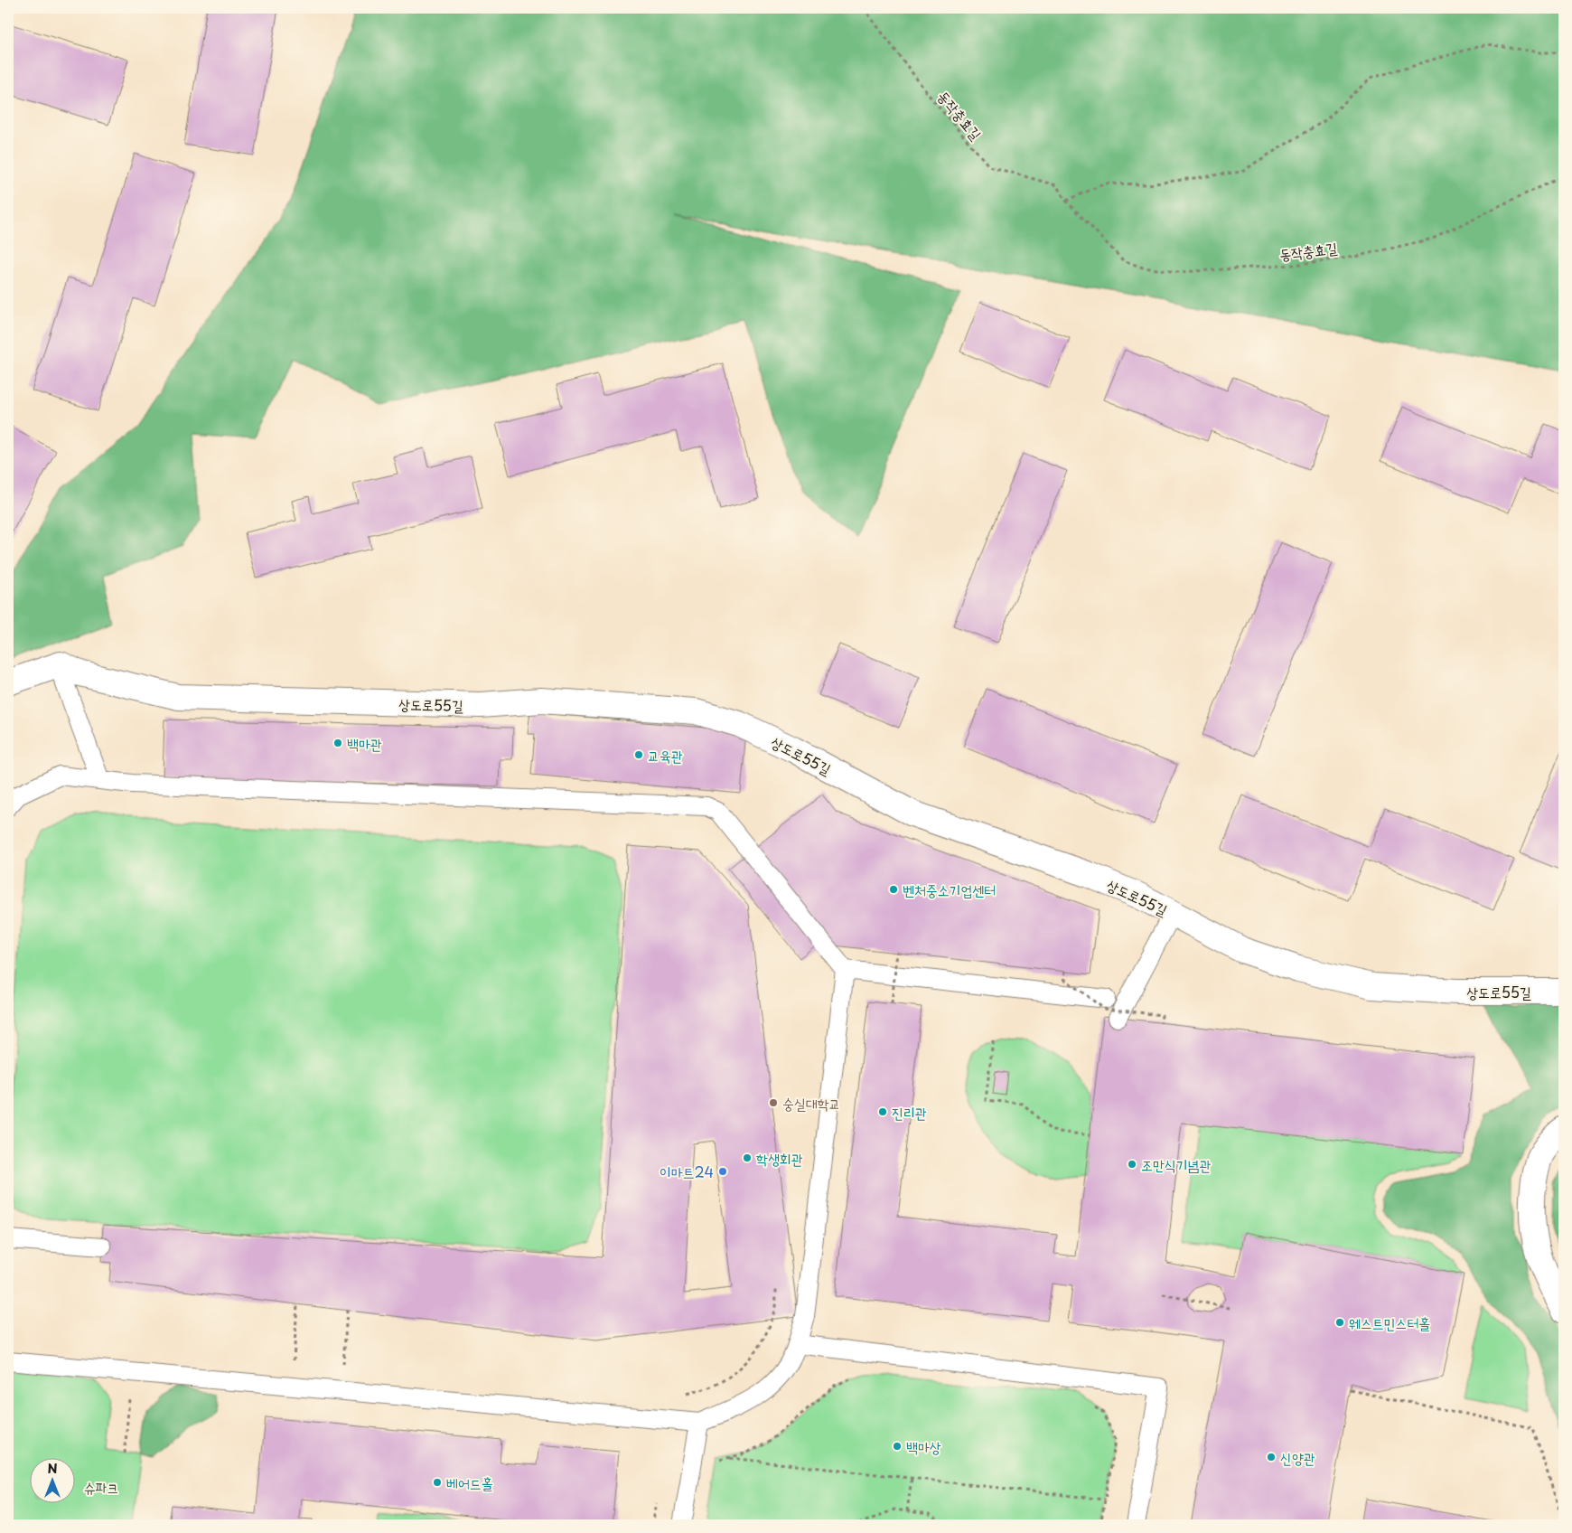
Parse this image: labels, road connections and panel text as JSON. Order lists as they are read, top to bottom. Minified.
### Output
{"streets":{"street":["상도로55길"],"path":["동작충효길"]},"parks":["슈파크"],"places":["백마관","교육관","벤처중소기업센터","숭실대학교","진리관","학생회관","조만식기념관","이마트24","웨스트민스터홀","백마상","신양관","베어드홀"],"north":"top"}
